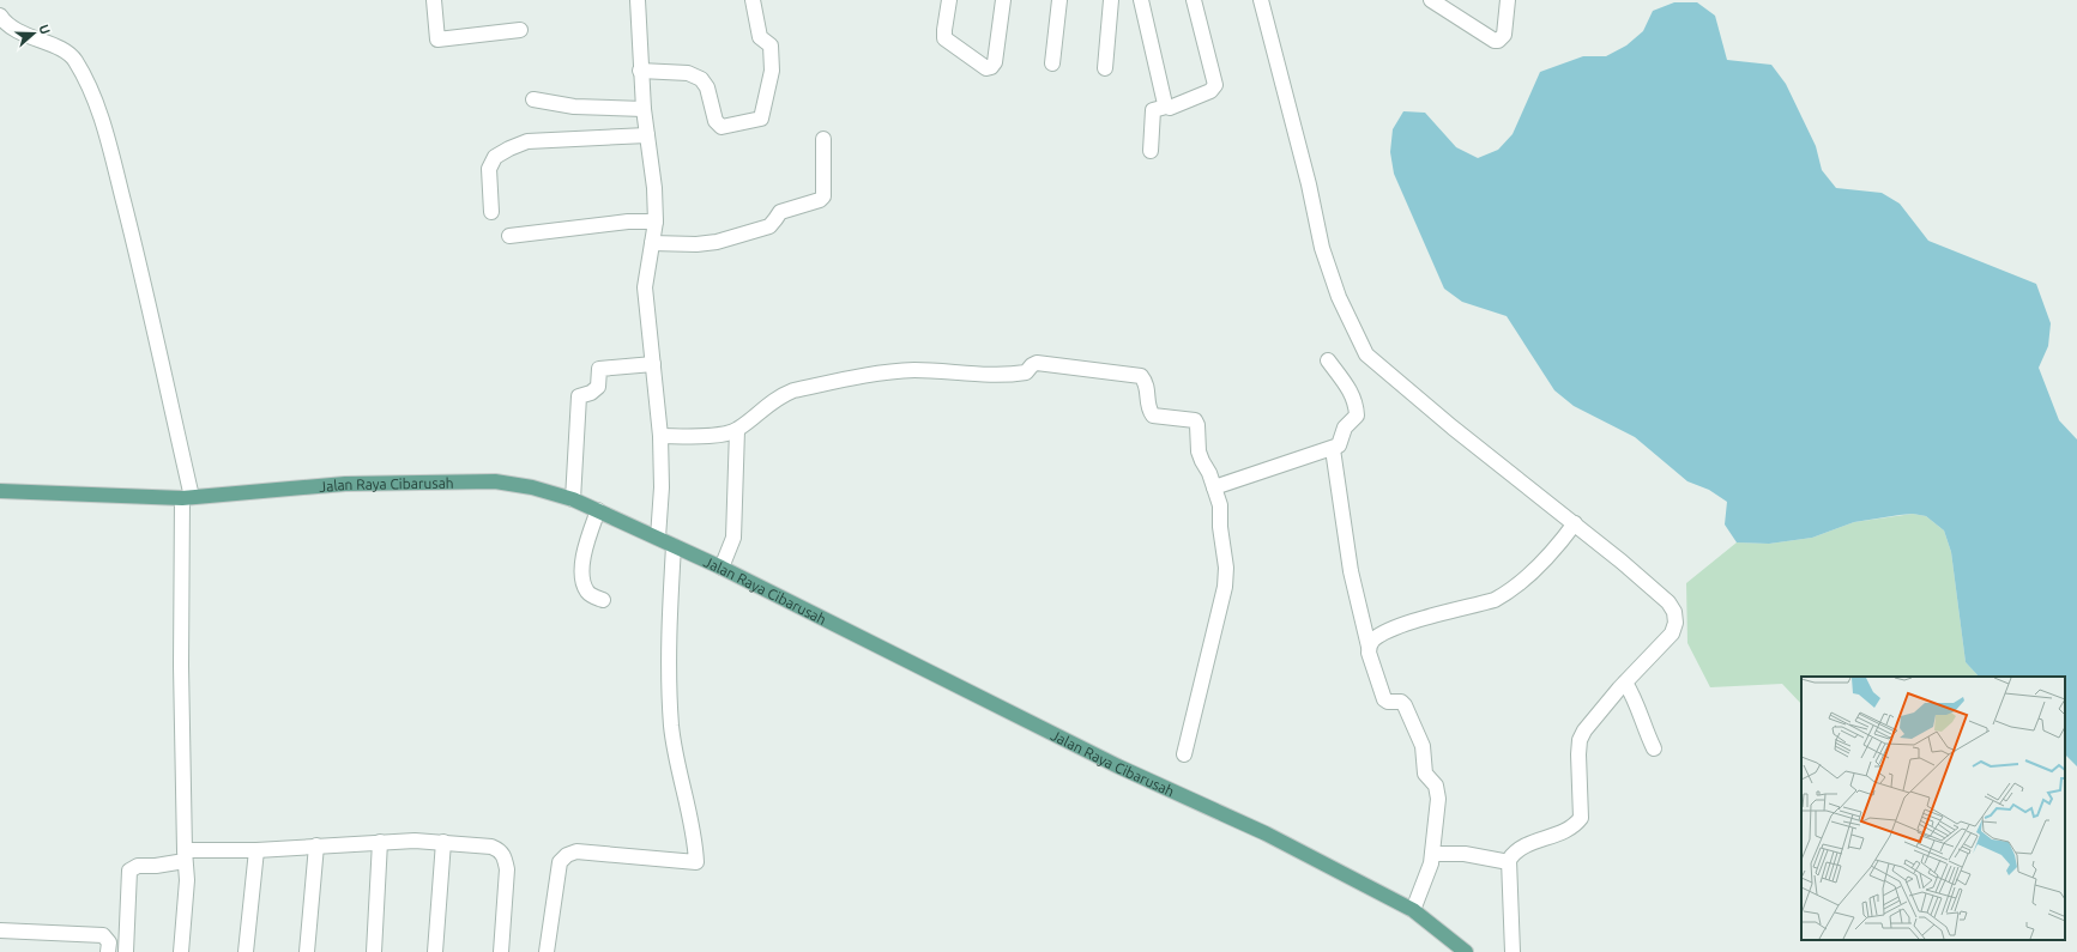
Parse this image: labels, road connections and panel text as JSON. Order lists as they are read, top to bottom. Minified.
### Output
{"streets":{"main road":["Jalan Raya Cibarusah"]},"north":"right"}
